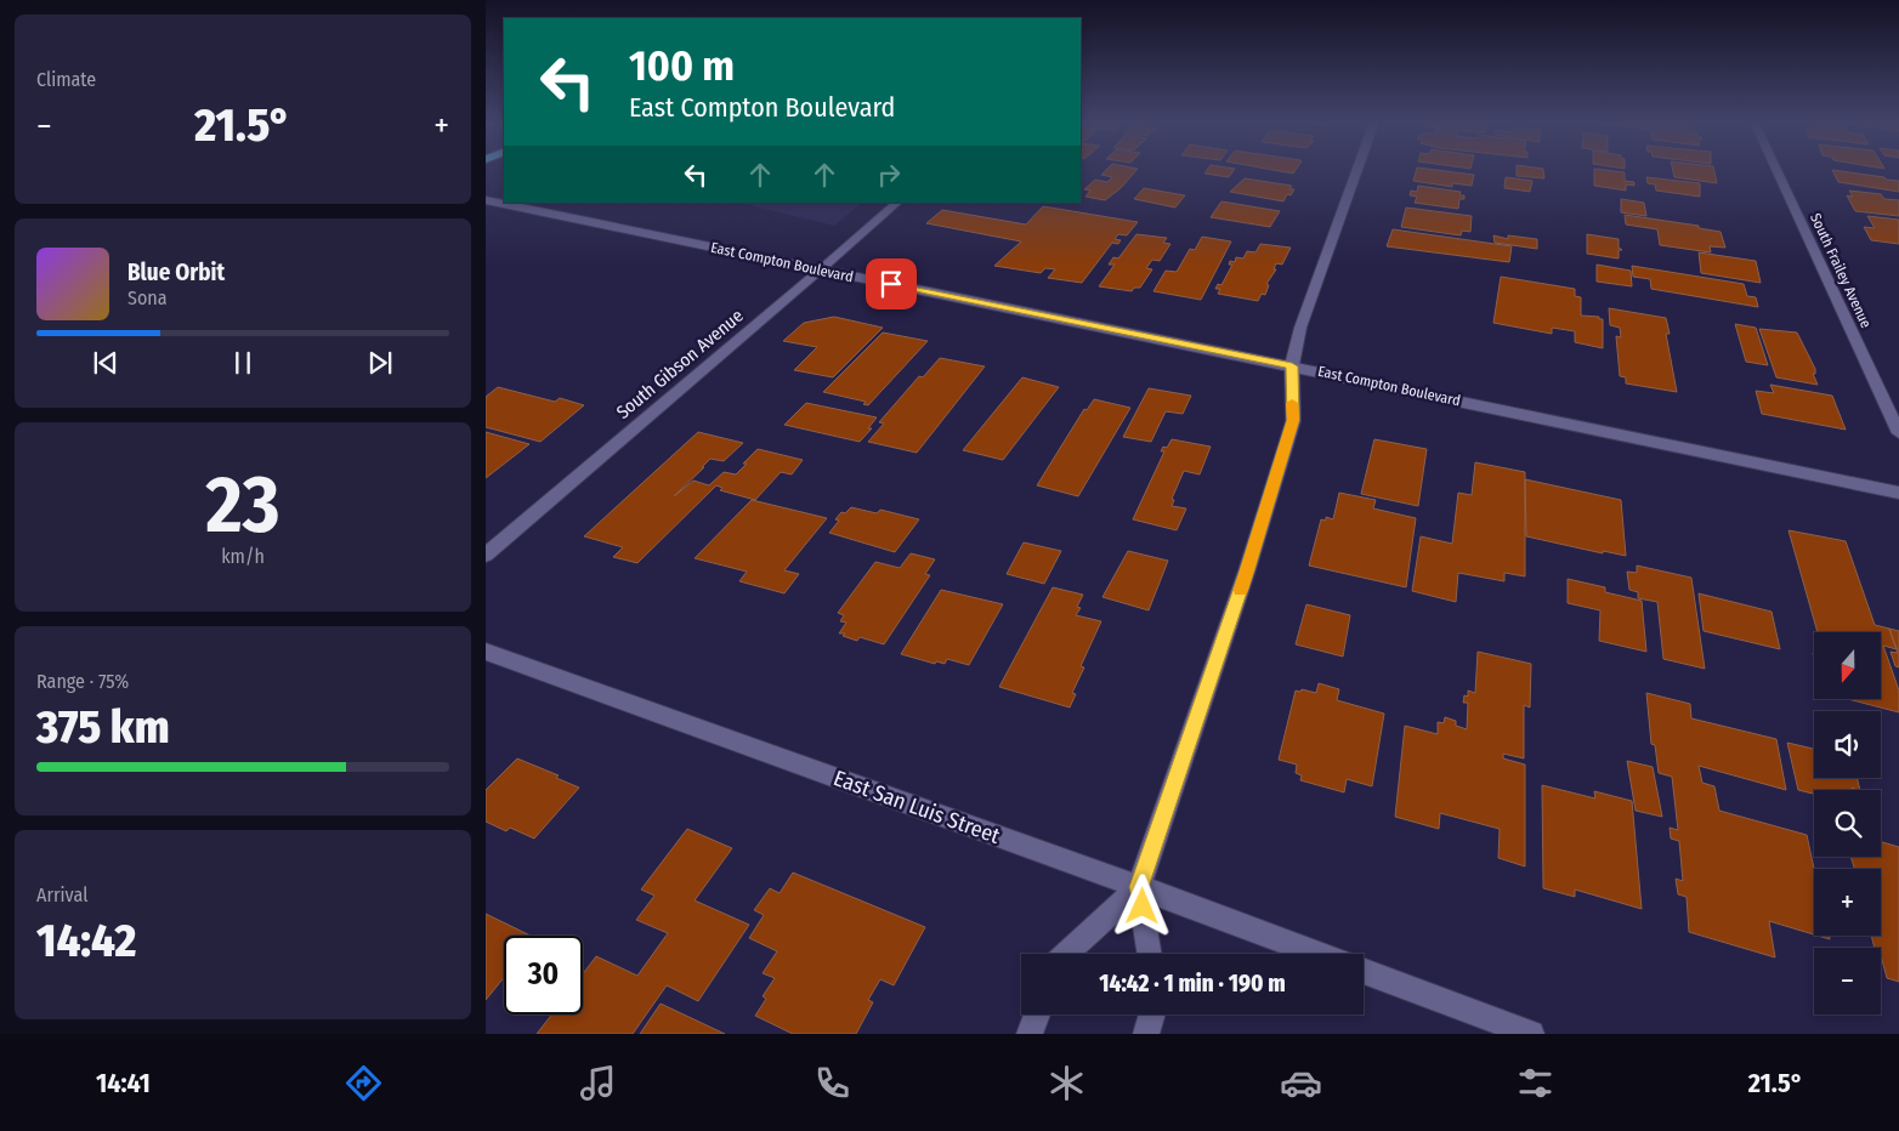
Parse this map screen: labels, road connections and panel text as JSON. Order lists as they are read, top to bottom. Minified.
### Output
{"streets":{"street":["East Compton Boulevard","South Frailey Avenue","South Gibson Avenue","East San Luis Street"]},"crossings":[["East Compton Boulevard","South Gibson Avenue"]],"north":"bottom","page":{"tile":["Climate",["23","km/h"],["Range · 75%","375 km"],["Arrival","14:42"]],"turn":["100 m","East Compton Boulevard"],"heat":["−","21.5°","+"],"song":["Blue Orbit","Sona"],"map_buttons":["+","−"],"limit":"30","trip":"14:42 · 1 min · 190 m","tabs":["14:41","21.5°"]}}
